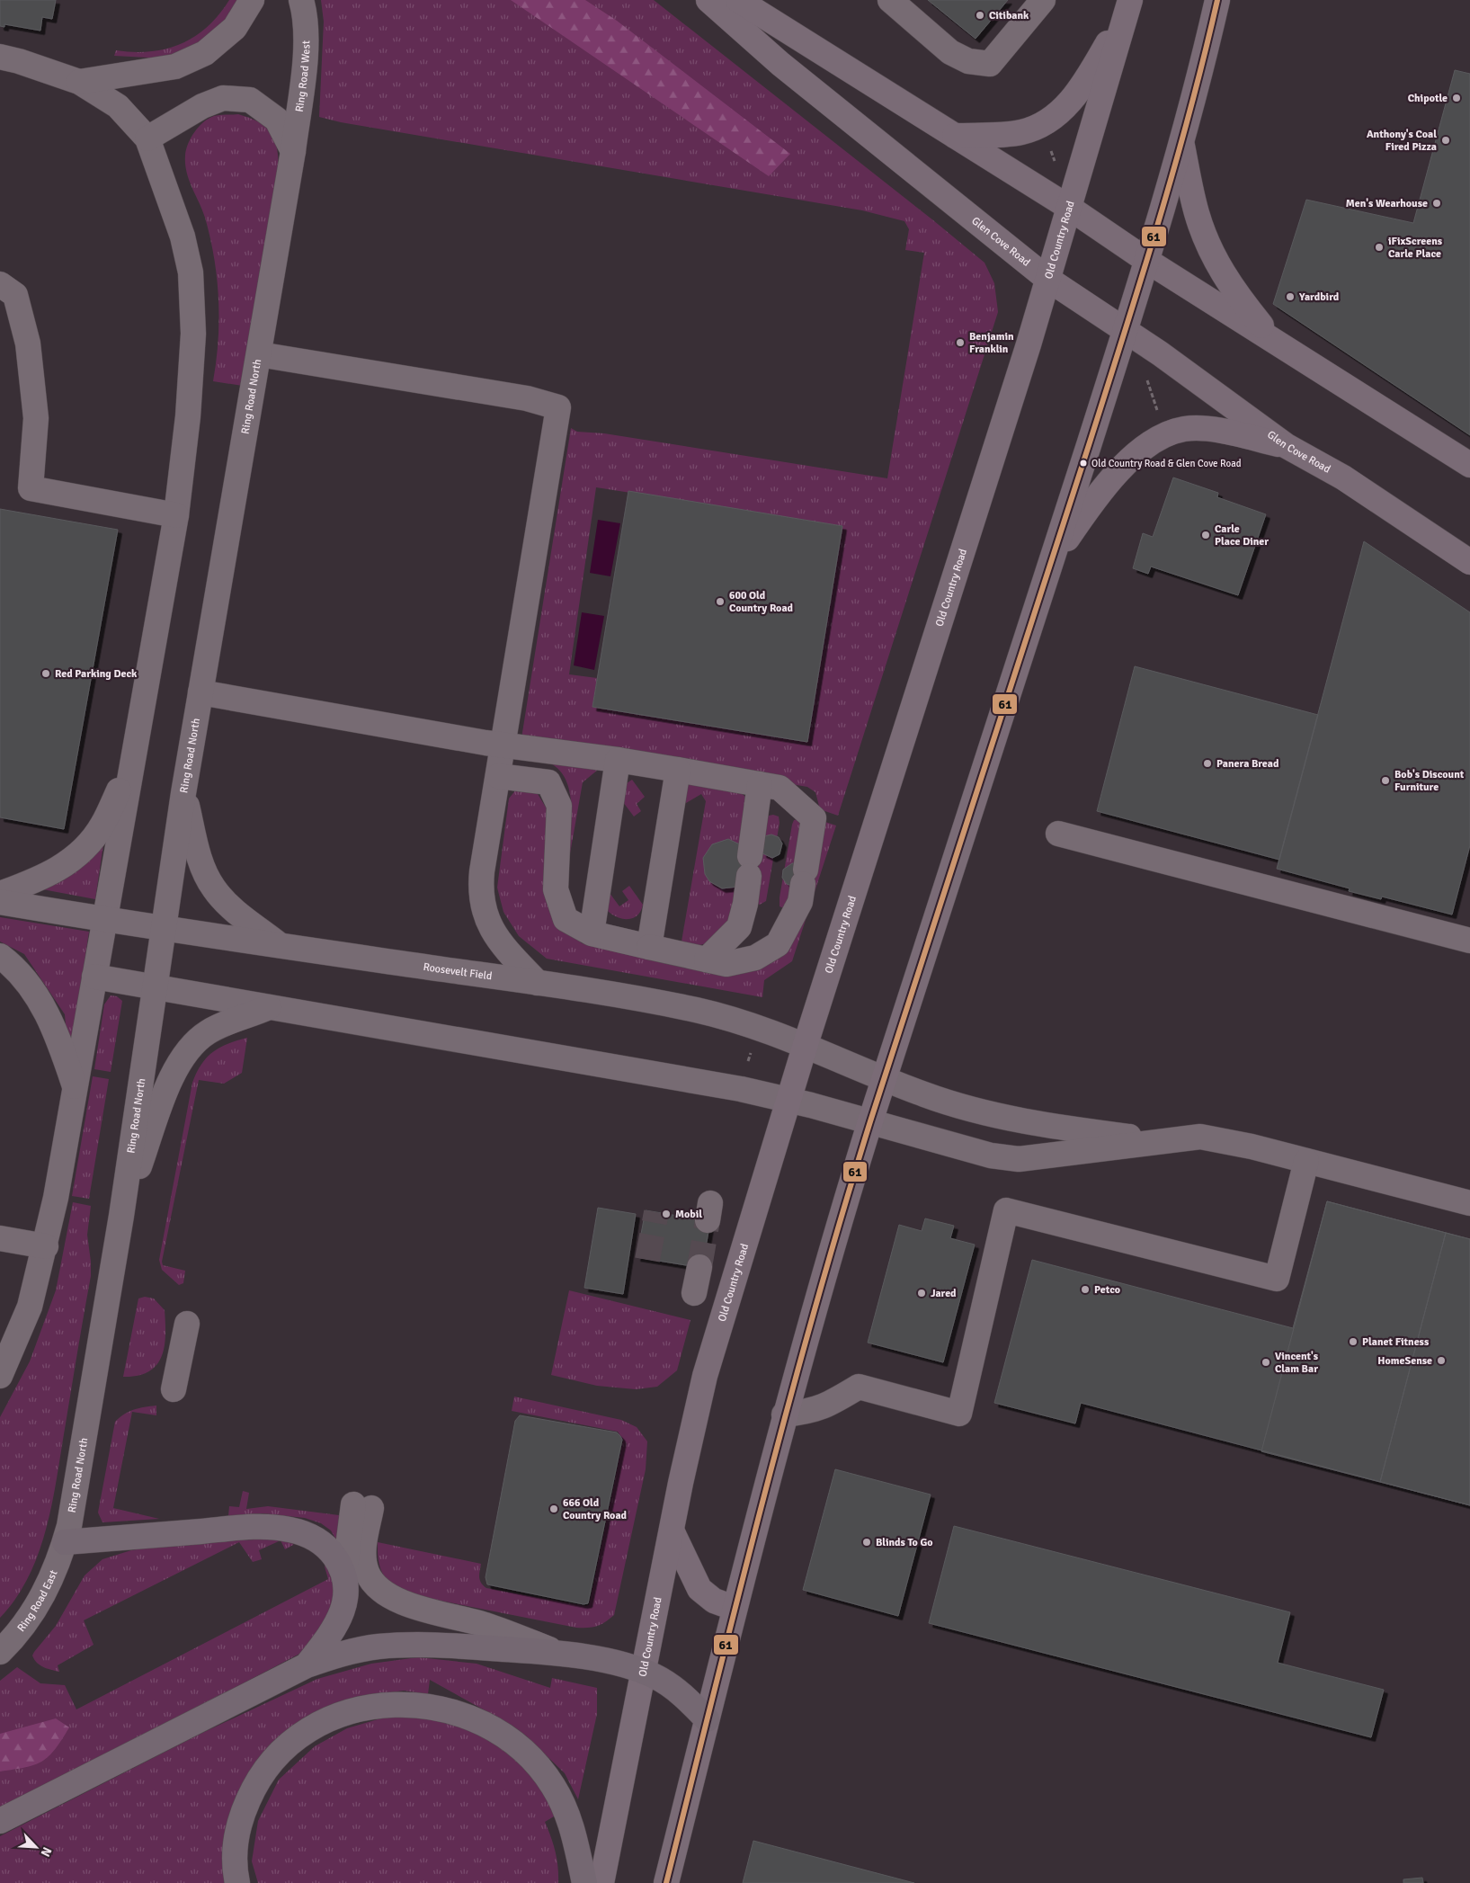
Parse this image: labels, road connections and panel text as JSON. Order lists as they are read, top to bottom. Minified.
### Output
{"streets":{"main road":["Old Country Road","Glen Cove Road"],"street":["Ring Road West","Ring Road North","Roosevelt Field","Ring Road East"]},"crossings":[["Ring Road West","Ring Road North"],["Old Country Road","Glen Cove Road"],["Old Country Road","Roosevelt Field"],["Ring Road North","Roosevelt Field"],["Ring Road North","Ring Road East"]],"places":["Citibank","Chipotle","Anthony's Coal Fired Pizza","Men's Wearhouse","iFixScreens Carle Place","Yardbird","Benjamin Franklin","Old Country Road & Glen Cove Road","Carle Place Diner","600 Old Country Road","Red Parking Deck","Panera Bread","Bob's Discount Furniture","Mobil","Petco","Jared","Planet Fitness","HomeSense","Vincent's Clam Bar","666 Old Country Road","Blinds To Go"],"lines":["transit line 61"],"north":"bottom right"}
